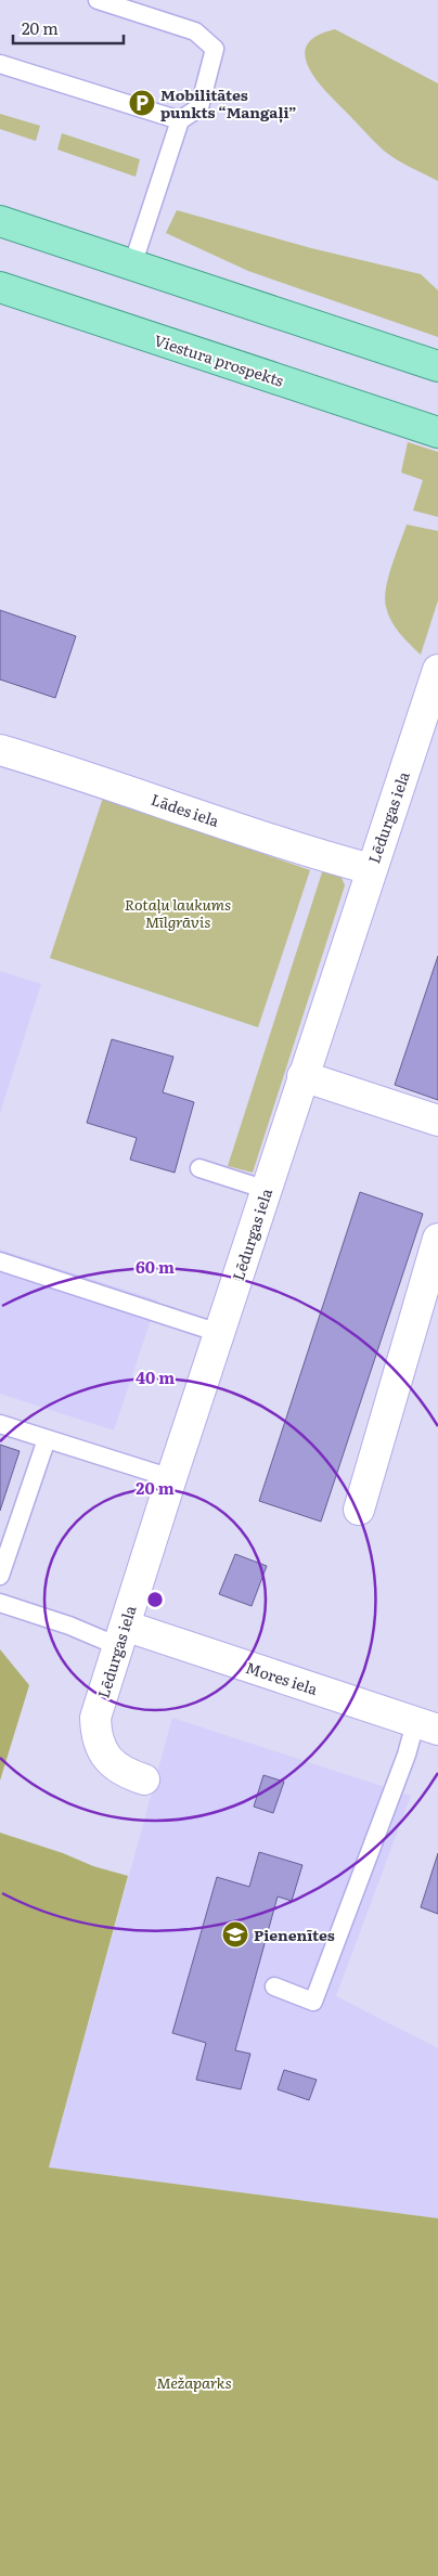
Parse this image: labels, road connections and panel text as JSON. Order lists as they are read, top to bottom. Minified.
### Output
{"streets":{"main road":["Viestura prospekts"],"street":["Lādes iela","Lēdurgas iela","Mores iela"]},"crossings":[["Lādes iela","Lēdurgas iela"],["Lēdurgas iela","Mores iela"]],"parks":["Rotaļu laukums Mīlgrāvis","Mežaparks"],"places":{"parking":["Mobilitātes punkts “Mangaļi”"],"school or university":["Pienenītes"]},"scale_bar":"20 m","rings":["60 m","40 m","20 m"]}
